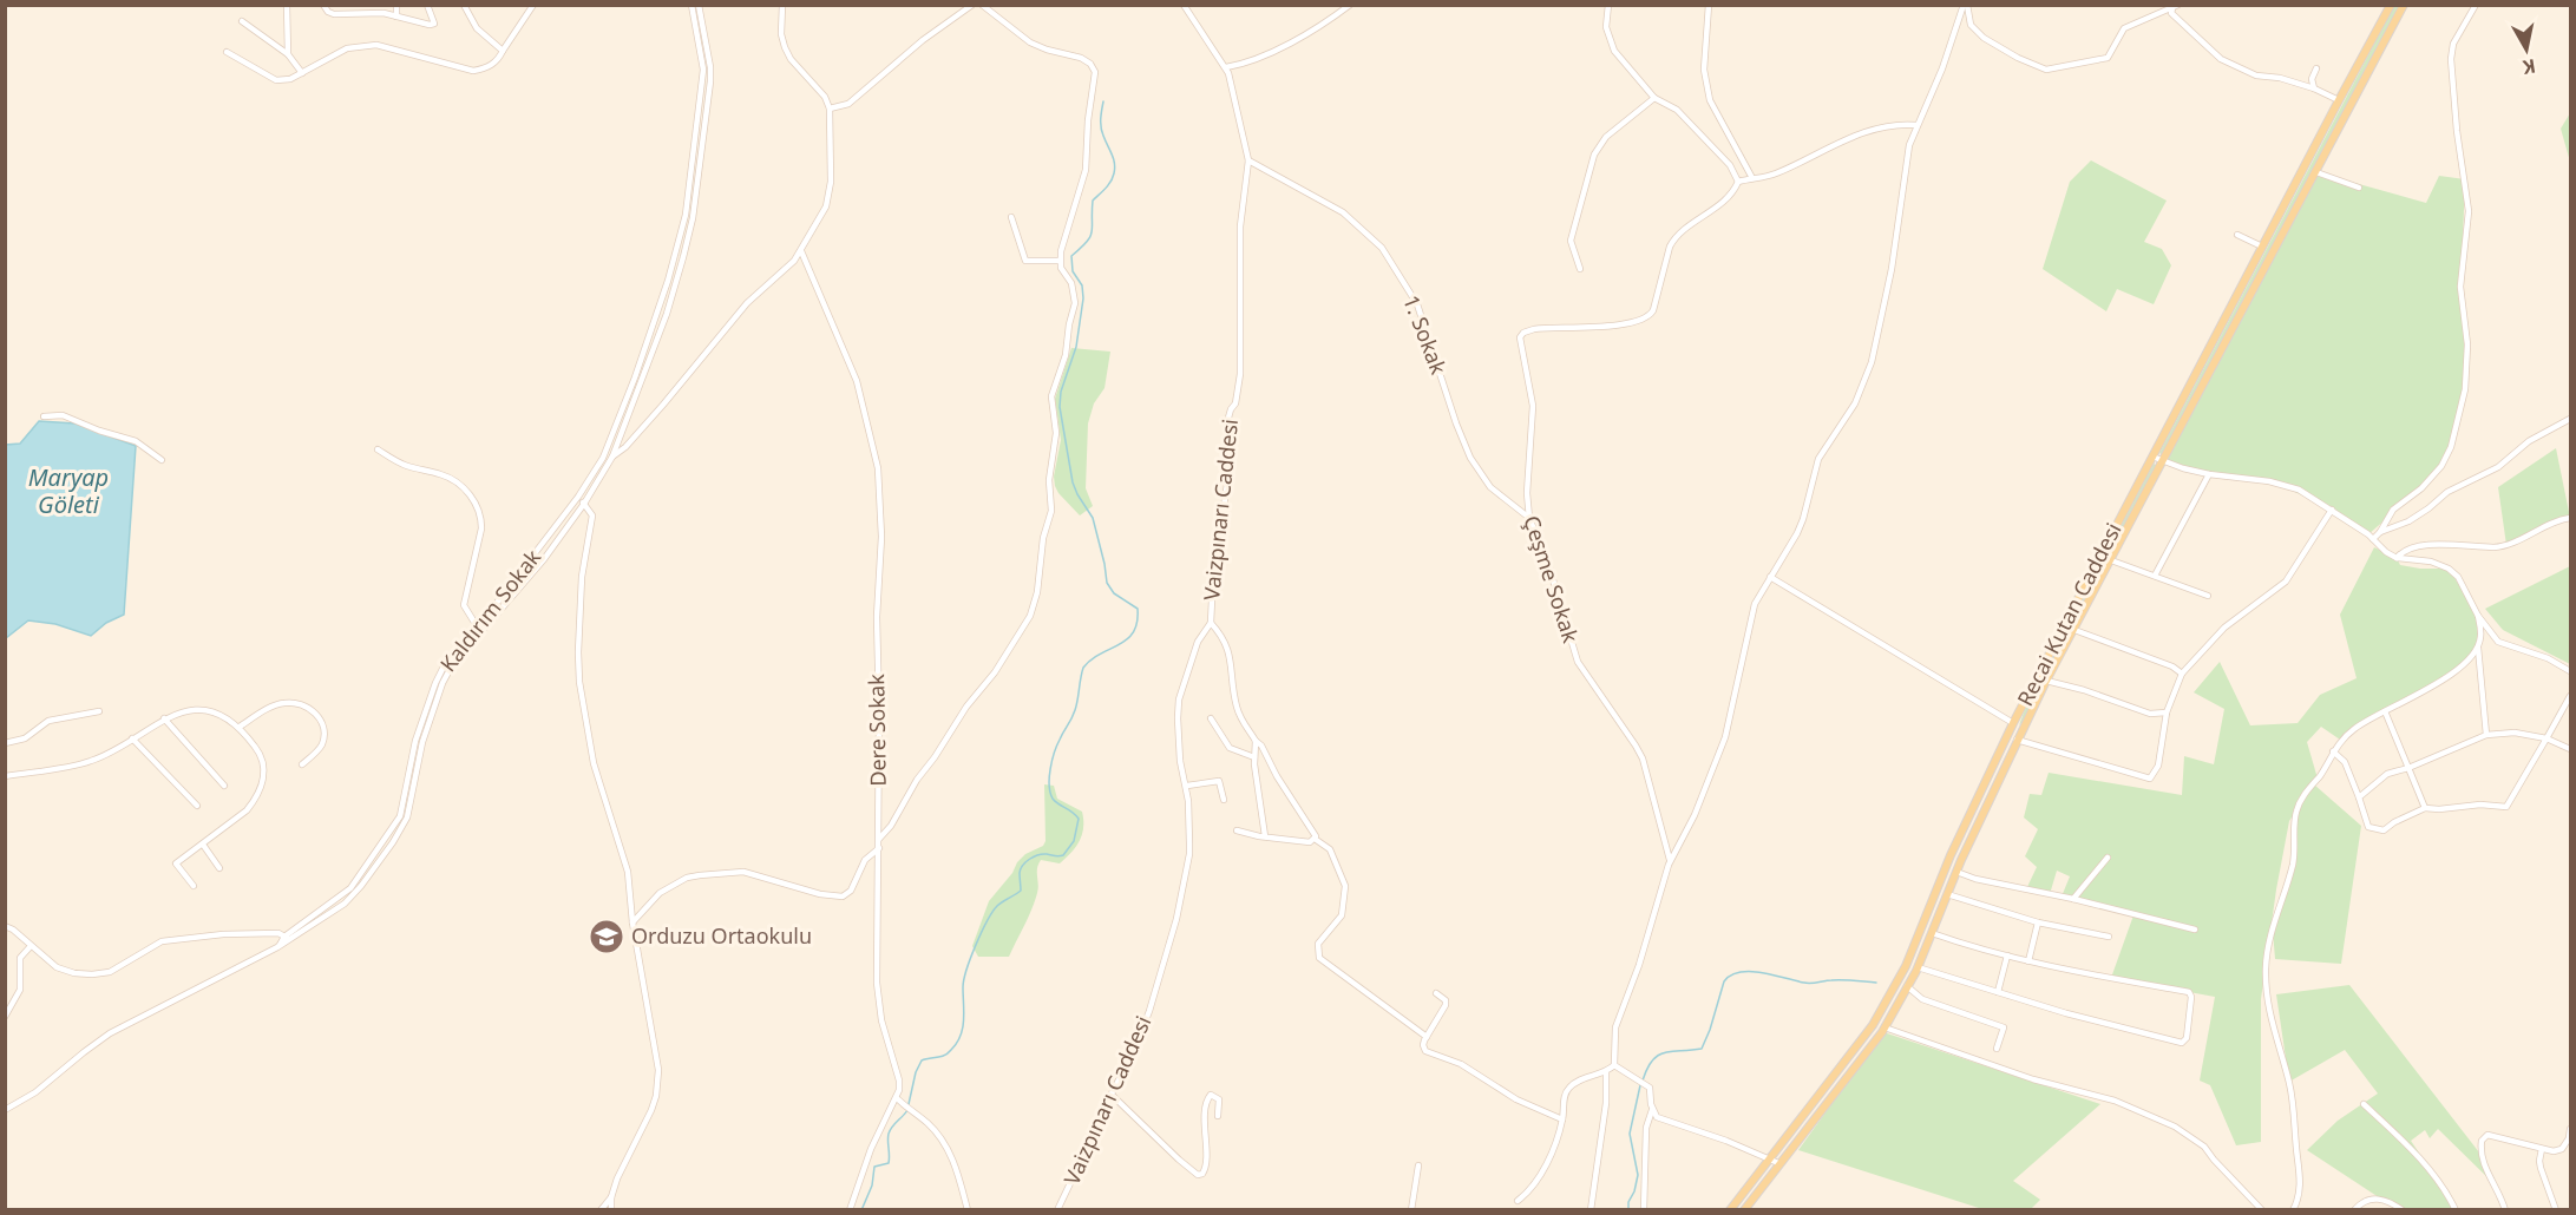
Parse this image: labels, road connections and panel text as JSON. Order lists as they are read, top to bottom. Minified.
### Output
{"streets":{"main road":["Recai Kutan Caddesi"],"street":["1. Sokak","Vaizpınarı Caddesi","Çeşme Sokak","Kaldırım Sokak","Dere Sokak"]},"crossings":[["1. Sokak","Vaizpınarı Caddesi"],["1. Sokak","Çeşme Sokak"],["Kaldırım Sokak","Dere Sokak"]],"water":["Maryap Göleti"],"places":{"school or university":["Orduzu Ortaokulu"]},"north":"bottom"}
